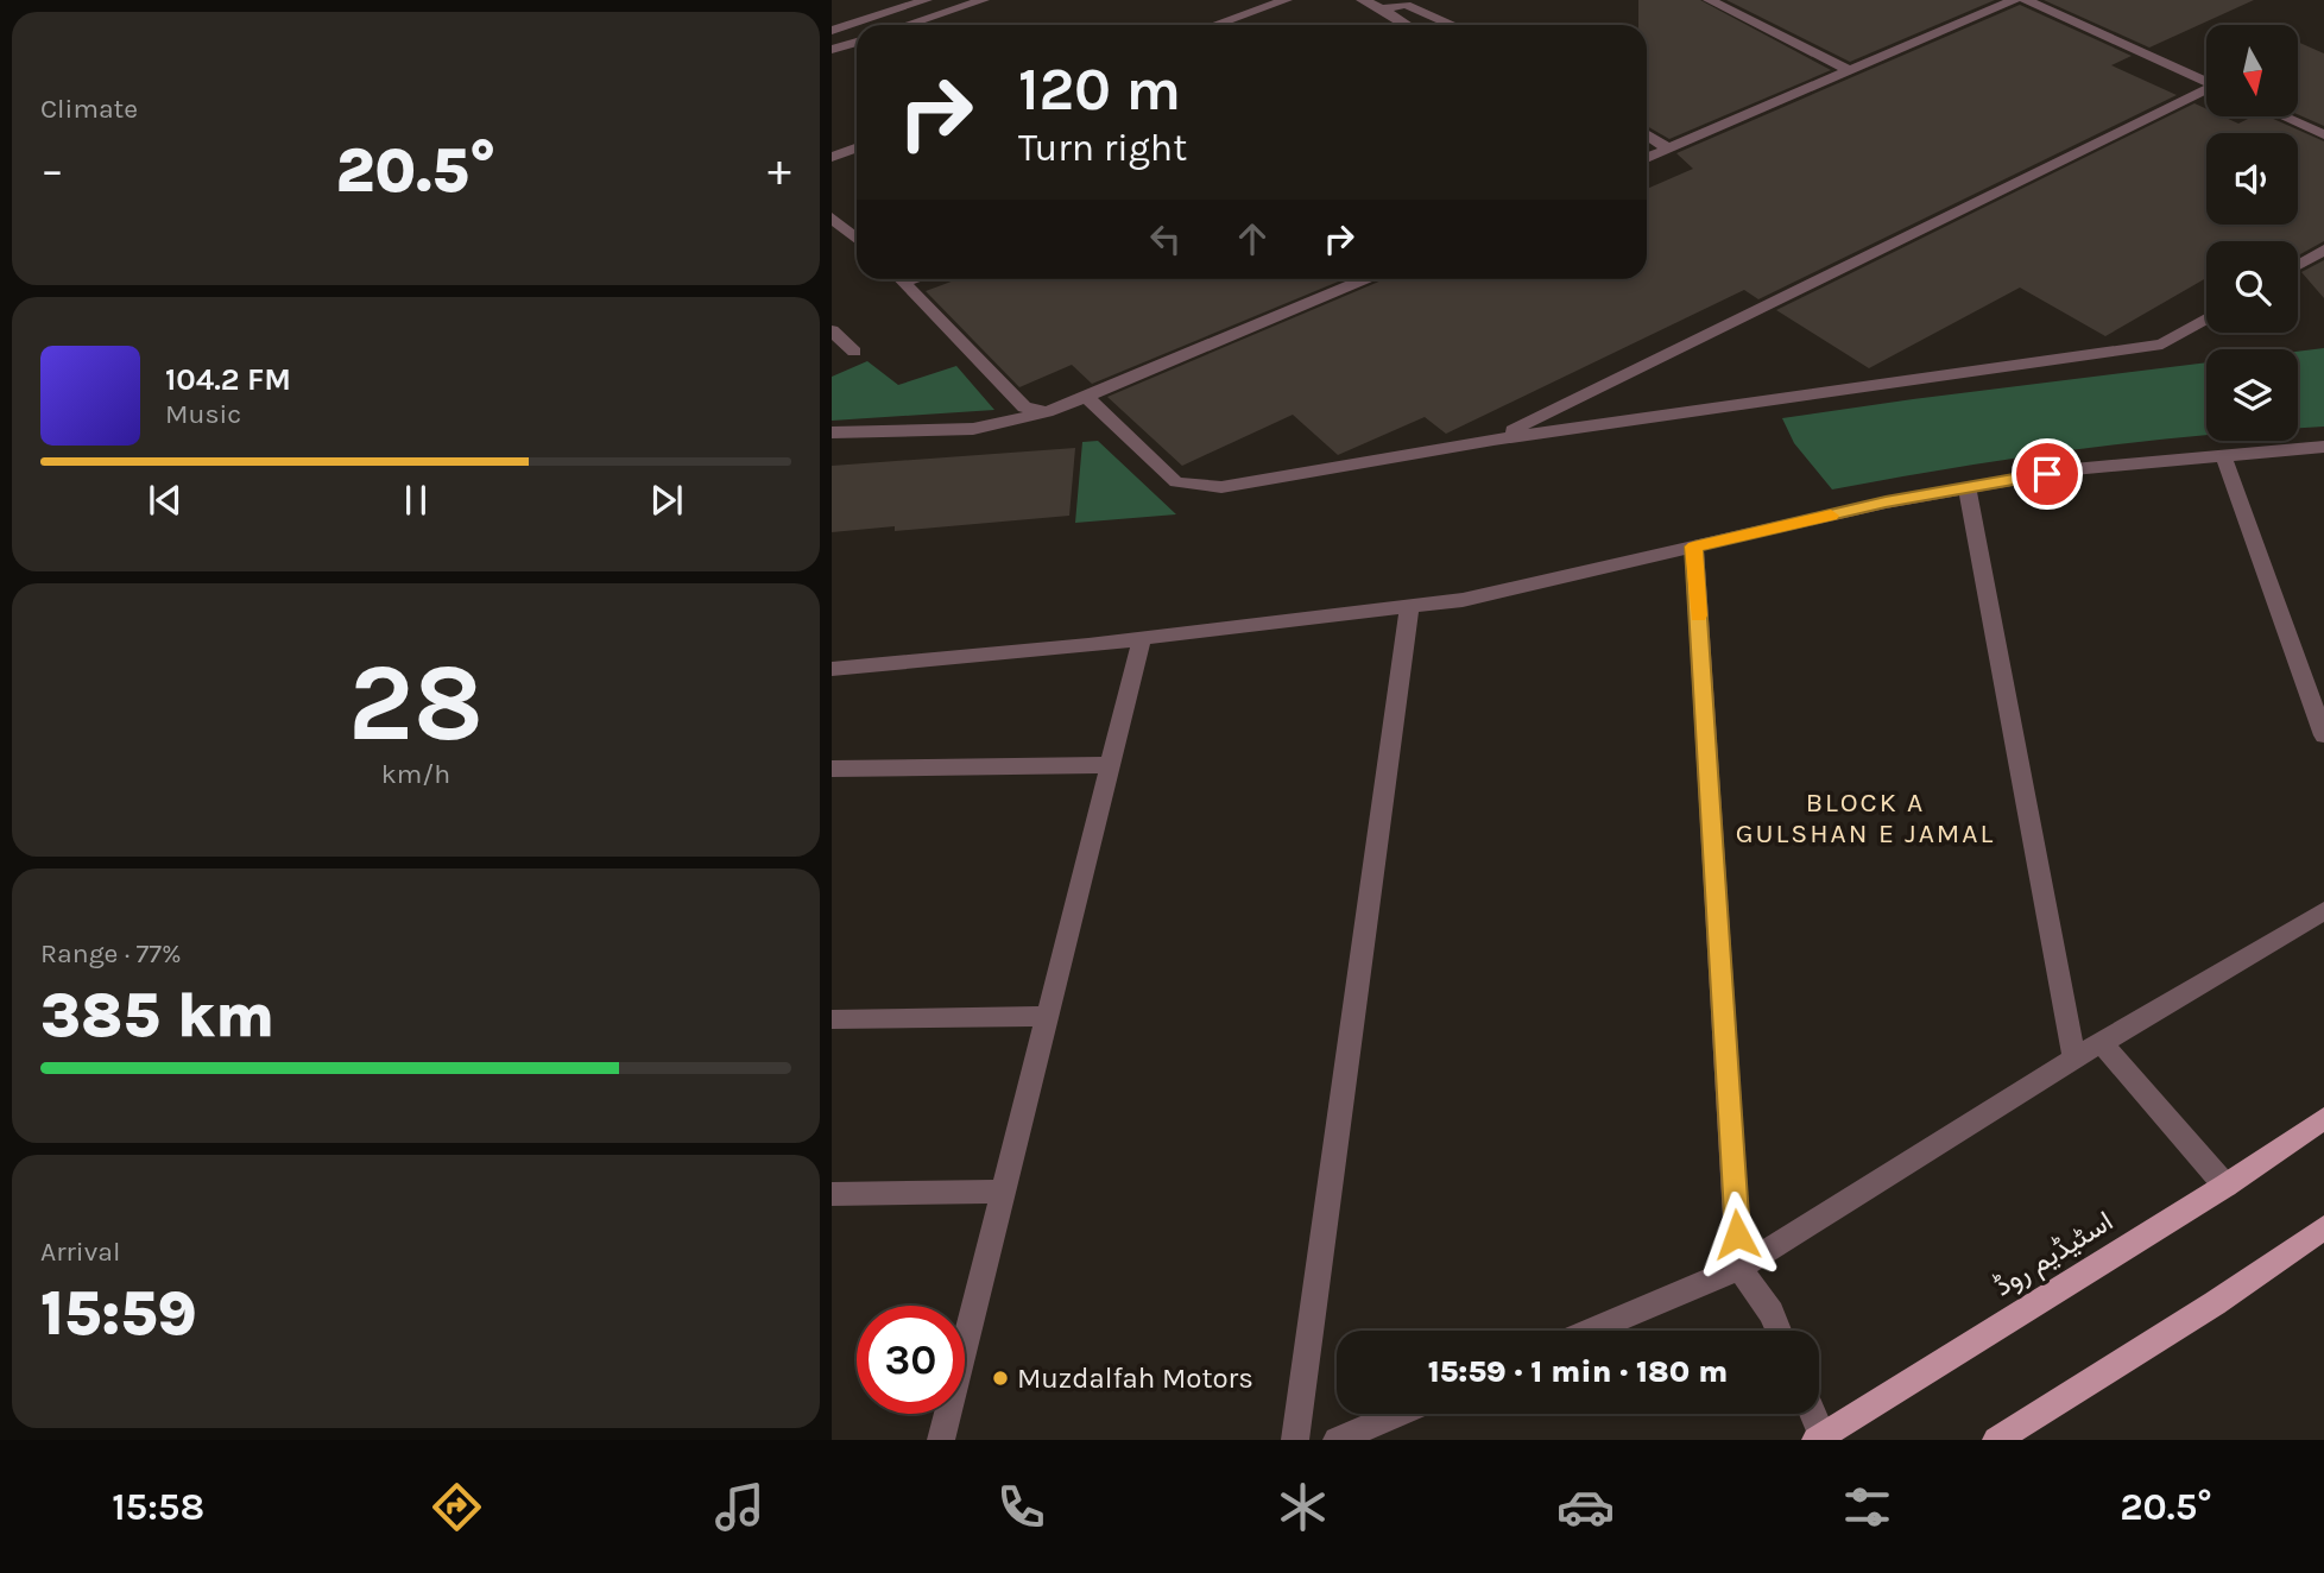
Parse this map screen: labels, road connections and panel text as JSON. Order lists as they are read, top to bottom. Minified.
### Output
{"streets":{"main road":["اسٹیڈیم روڈ"]},"districts":["BLOCK A GULSHAN E JAMAL"],"places":["Muzdalfah Motors"],"north":"bottom","page":{"tile":["Climate",["28","km/h"],["Range · 77%","385 km"],["Arrival","15:59"]],"turn":["120 m","Turn right"],"heat":["−","20.5°","+"],"song":["104.2 FM","Music"],"limit":"30","trip":"15:59 · 1 min · 180 m","tabs":["15:58","20.5°"]}}
